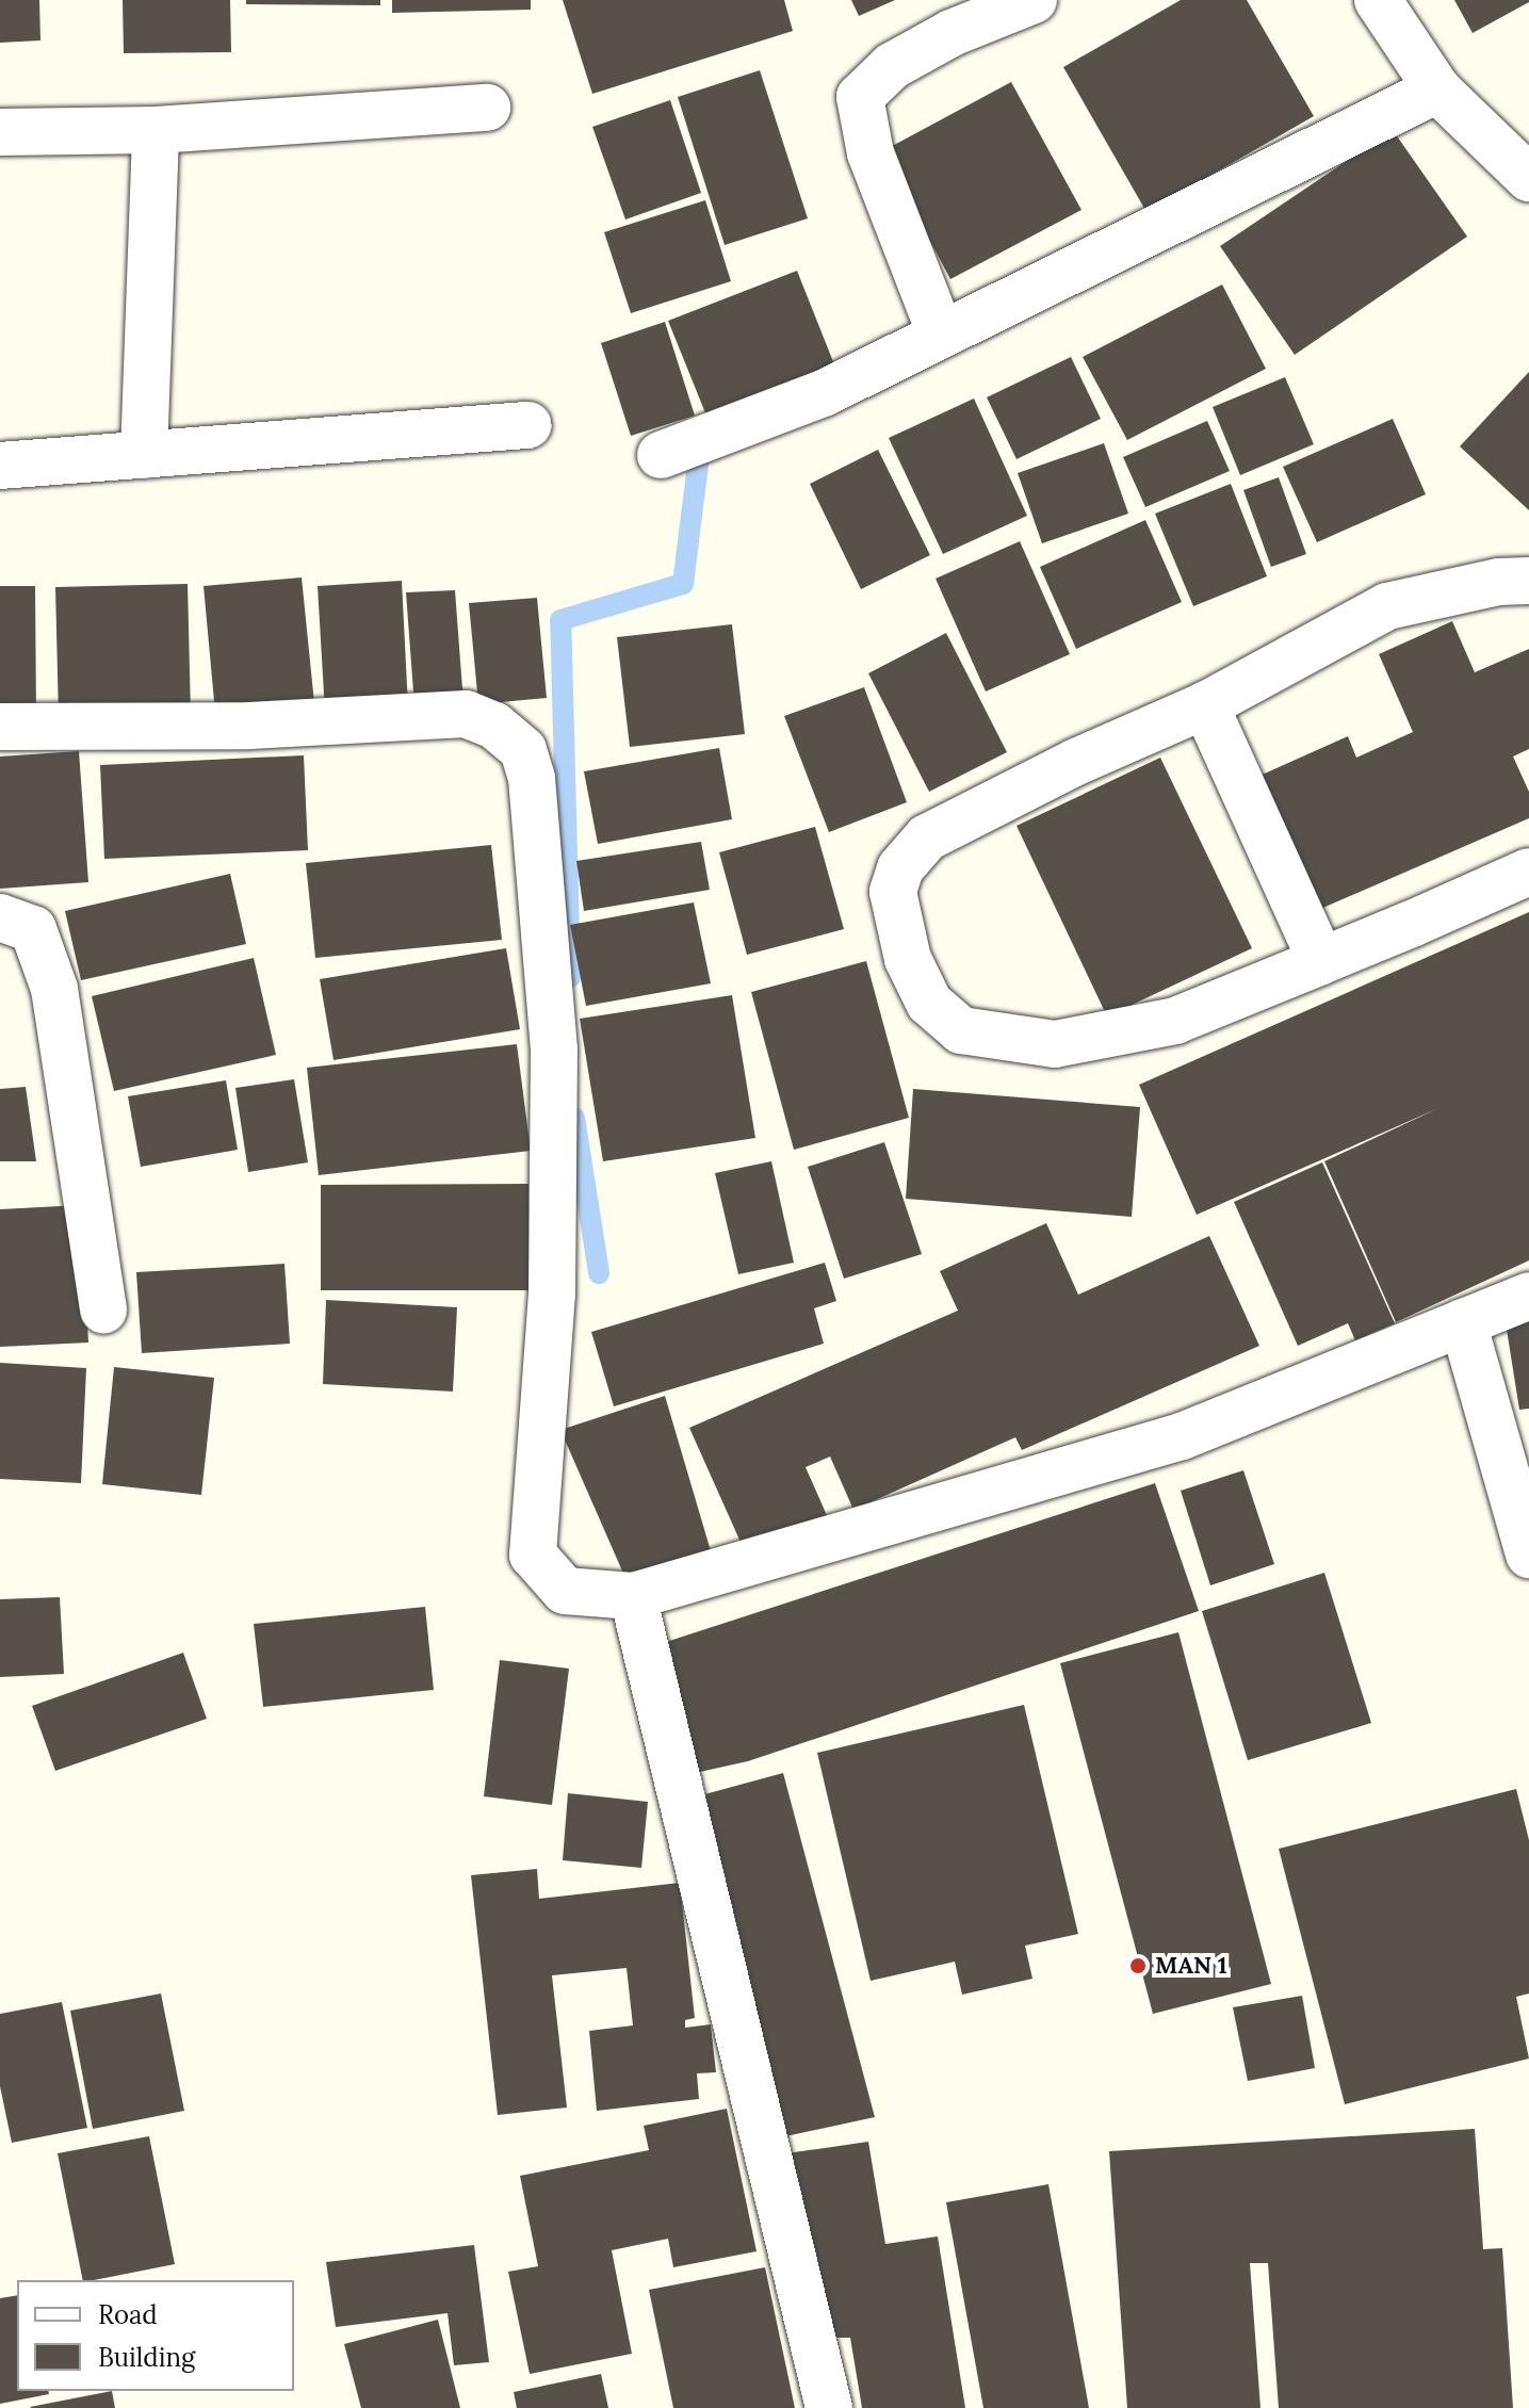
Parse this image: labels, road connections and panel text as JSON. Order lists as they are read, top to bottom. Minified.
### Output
{"places":["MAN 1"],"legend":["Road","Building"]}
